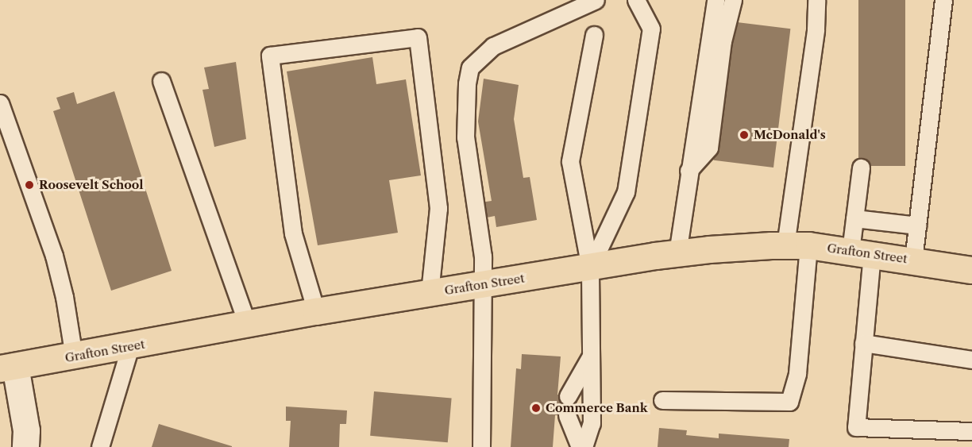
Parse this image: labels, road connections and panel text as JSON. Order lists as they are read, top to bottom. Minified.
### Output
{"streets":{"highway":["Grafton Street"]},"places":["McDonald's","Roosevelt School","Commerce Bank"]}
